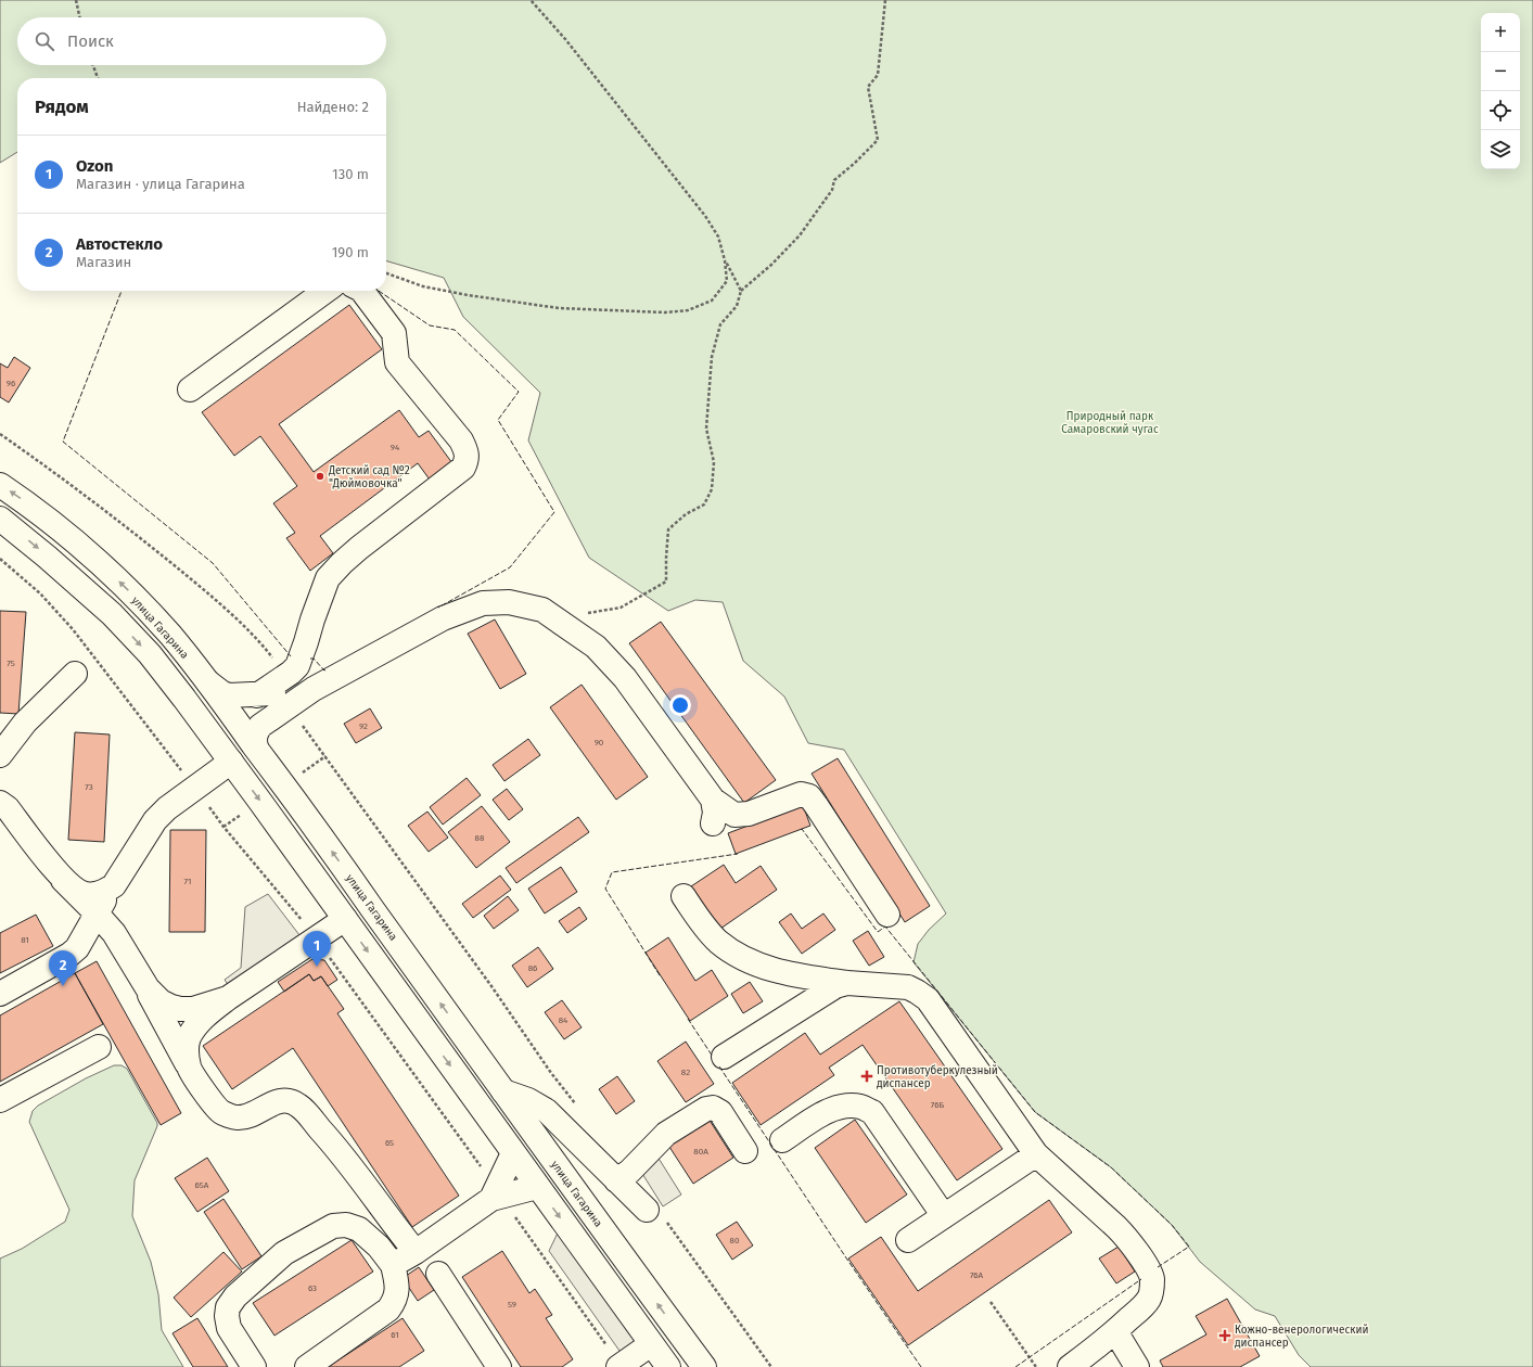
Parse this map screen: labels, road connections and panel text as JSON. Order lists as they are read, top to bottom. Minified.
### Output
{"streets":{"main road":["улица Гагарина"]},"parks":["Природный парк Самаровский чугас"],"places":{"other":["Детский сад №2 \"Дюймовочка\""],"health":["Противотуберкулезный диспансер","Кожно-венерологический диспансер"]},"house_numbers":["96","94","75","92","90","73","88","71","81","86","84","82","76Б","65","80А","65А","80","76А","63","59","61"],"page":{"map_buttons":["+","−"],"search":"Поиск","heading":["Рядом","Найдено: 2"],"list":[{"mark":"1","name":"Ozon","note":"Магазин · улица Гагарина","value":"130 m"},{"mark":"2","name":"Автостекло","note":"Магазин","value":"190 m"}],"pins":["1","2"]}}
